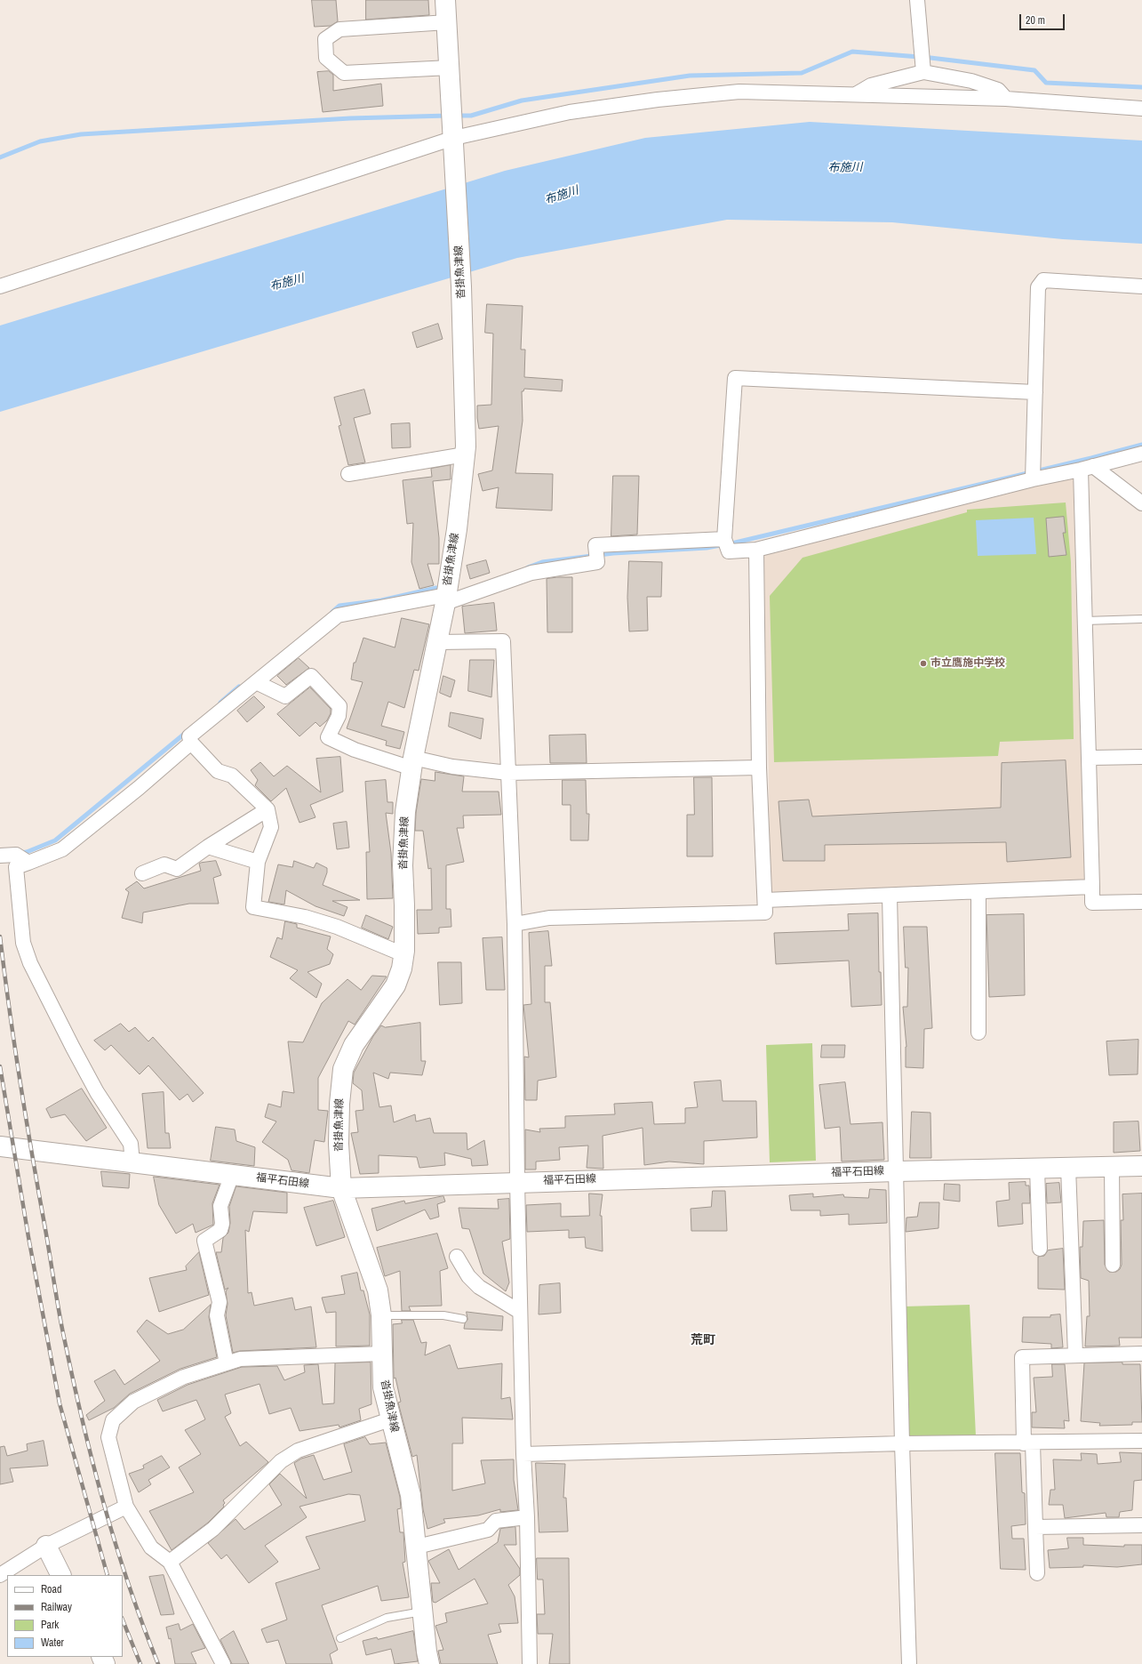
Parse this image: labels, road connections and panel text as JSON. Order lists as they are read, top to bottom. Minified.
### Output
{"streets":{"main road":["沓掛魚津線","福平石田線"]},"crossings":[["沓掛魚津線","福平石田線"]],"districts":["荒町"],"water":["布施川"],"places":["市立鷹施中学校"],"legend":["Road","Railway","Park","Water"],"scale_bar":"20 m"}
